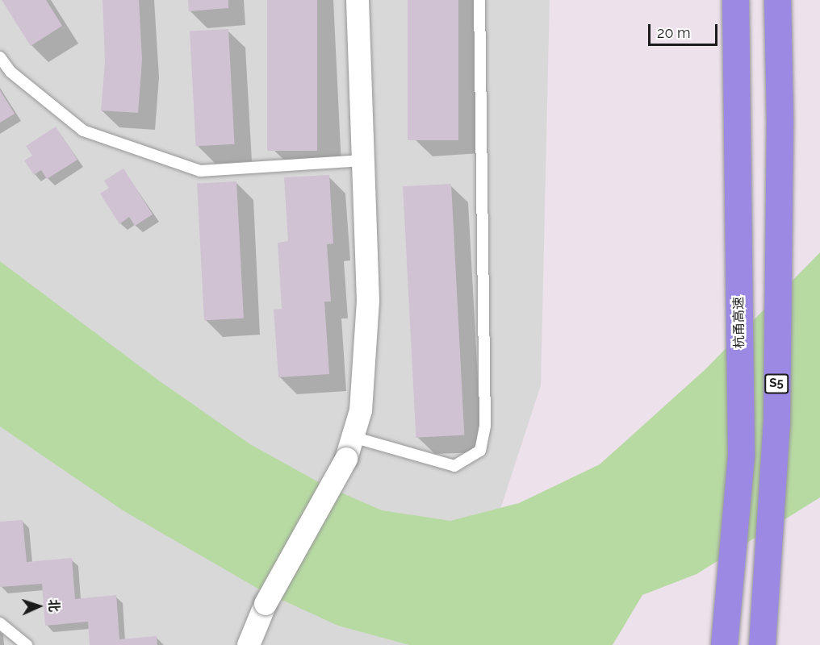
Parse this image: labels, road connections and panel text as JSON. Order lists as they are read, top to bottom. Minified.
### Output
{"streets":{"highway":["杭甬高速","S5"]},"scale_bar":"20 m","north":"right"}
